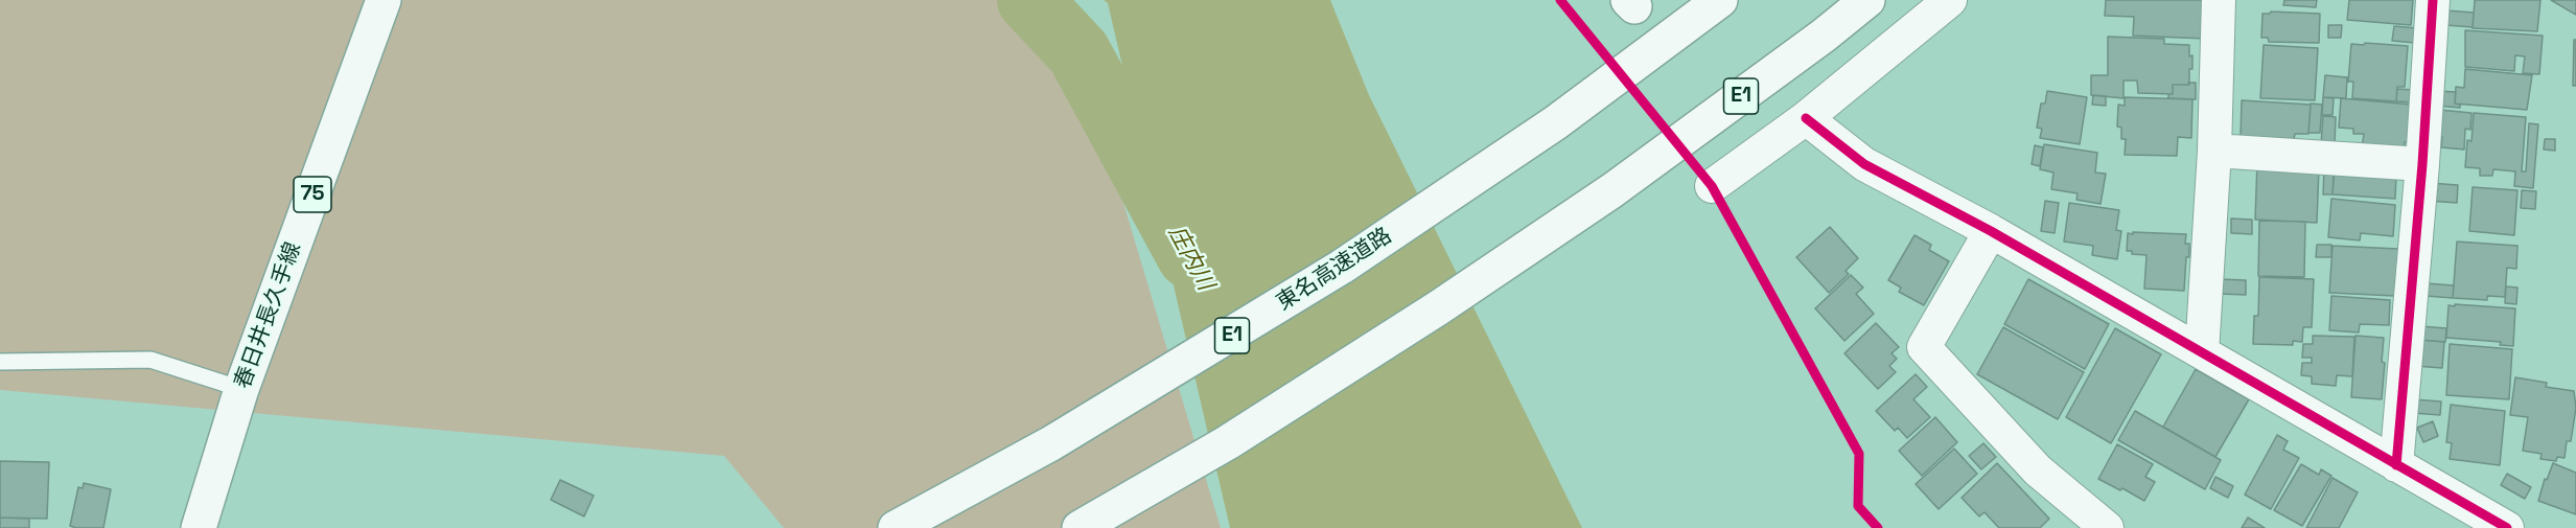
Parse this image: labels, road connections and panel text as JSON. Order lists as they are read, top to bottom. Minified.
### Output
{"streets":{"main road":["E1","75","東名高速道路","春日井長久手線"]},"water":["庄内川"]}
